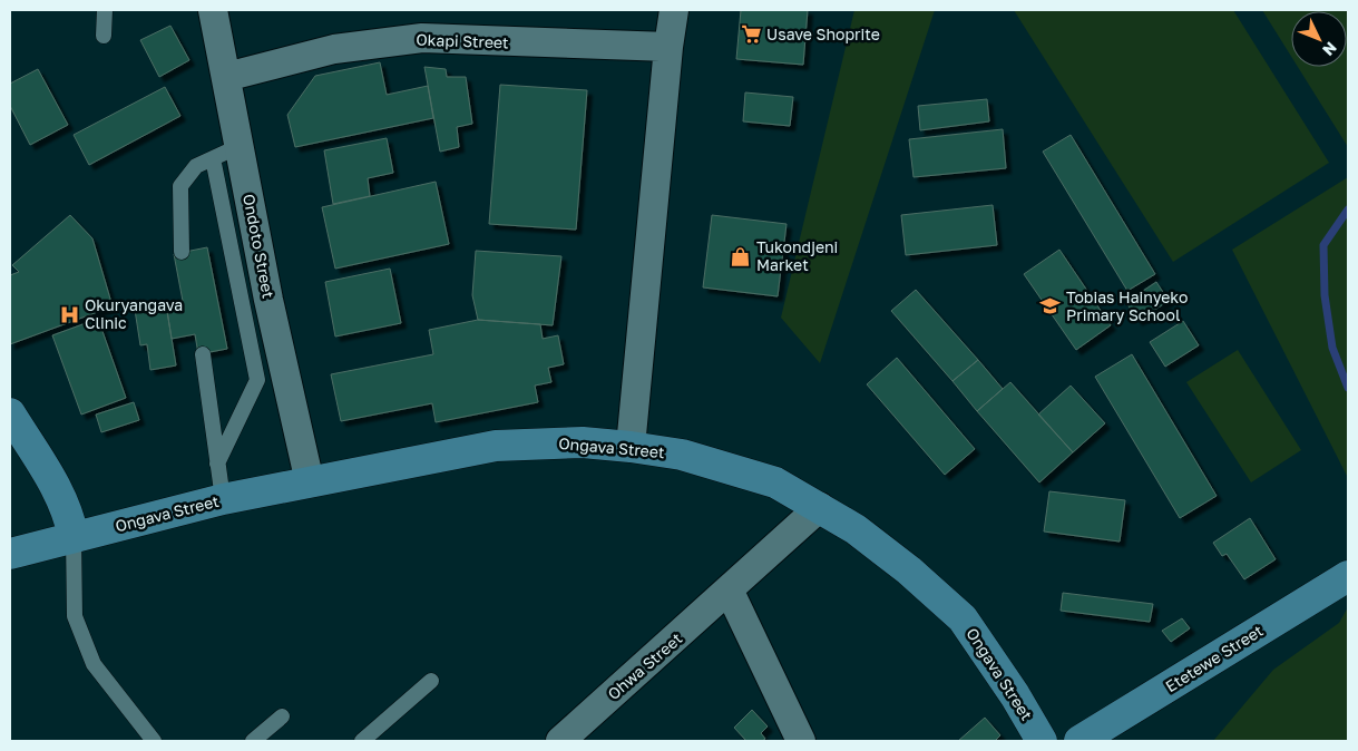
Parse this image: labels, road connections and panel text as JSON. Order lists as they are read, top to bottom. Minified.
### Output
{"streets":{"street":["Okapi Street","Ondoto Street","Ongava Street","Etetewe Street","Ohwa Street"]},"crossings":[["Okapi Street","Ondoto Street"],["Ondoto Street","Ongava Street"],["Ongava Street","Ohwa Street"]],"places":{"supermarket":["Usave Shoprite"],"shop":["Tukondjeni Market"],"school or university":["Tobias Hainyeko Primary School"],"hospital":["Okuryangava Clinic"]},"north":"bottom right"}
